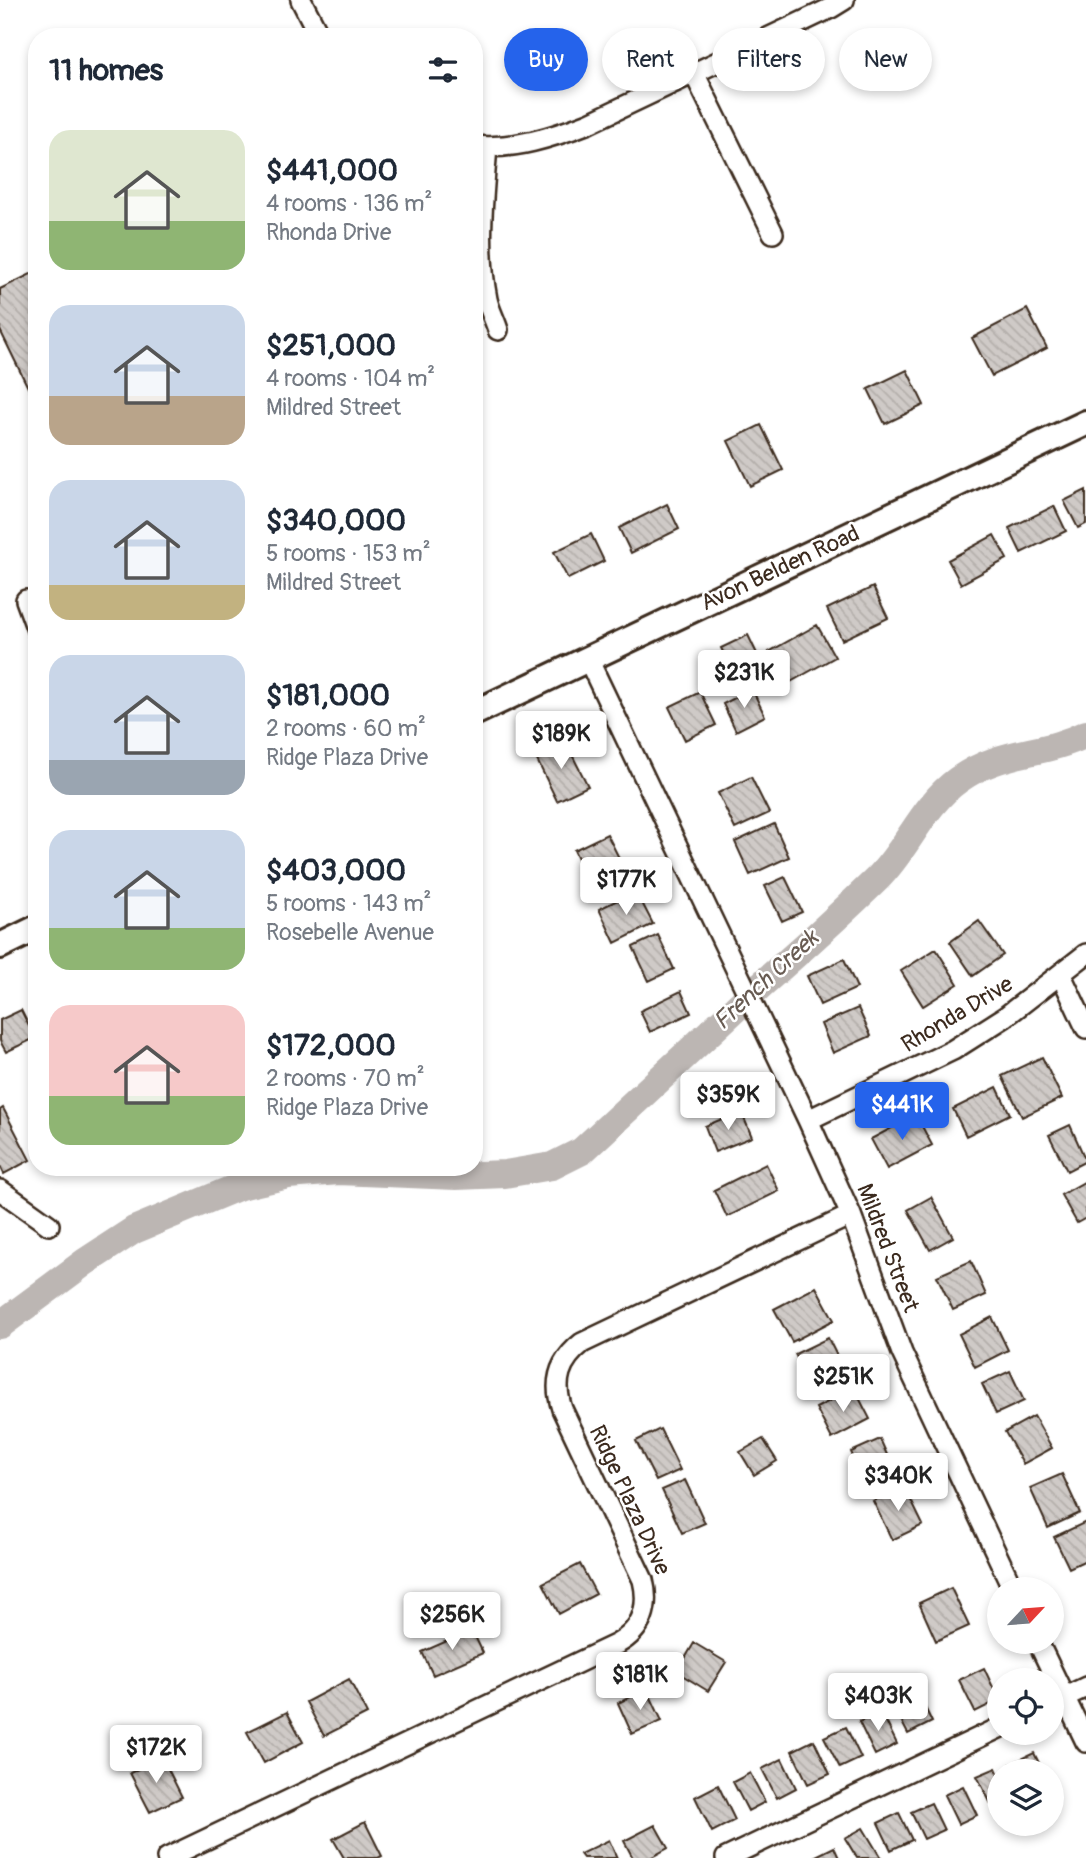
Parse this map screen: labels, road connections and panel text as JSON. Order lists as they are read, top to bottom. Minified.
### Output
{"streets":{"main road":["Avon Belden Road"],"street":["Rhonda Drive","Mildred Street","Ridge Plaza Drive"]},"crossings":[["Avon Belden Road","Mildred Street"],["Rhonda Drive","Mildred Street"],["Mildred Street","Ridge Plaza Drive"]],"water":["French Creek"],"north":"top right","page":{"chip":["Buy","Rent","Filters","New"],"heading":"11 homes","list":[{"name":"$441,000","note":"4 rooms · 136 m² · Rhonda Drive"},{"name":"$251,000","note":"4 rooms · 104 m² · Mildred Street"},{"name":"$340,000","note":"5 rooms · 153 m² · Mildred Street"},{"name":"$181,000","note":"2 rooms · 60 m² · Ridge Plaza Drive"},{"name":"$403,000","note":"5 rooms · 143 m² · Rosebelle Avenue"},{"name":"$172,000","note":"2 rooms · 70 m² · Ridge Plaza Drive"}],"price":["$231K","$189K","$177K","$359K","$441K","$251K","$340K","$256K","$181K","$403K","$172K"]}}
